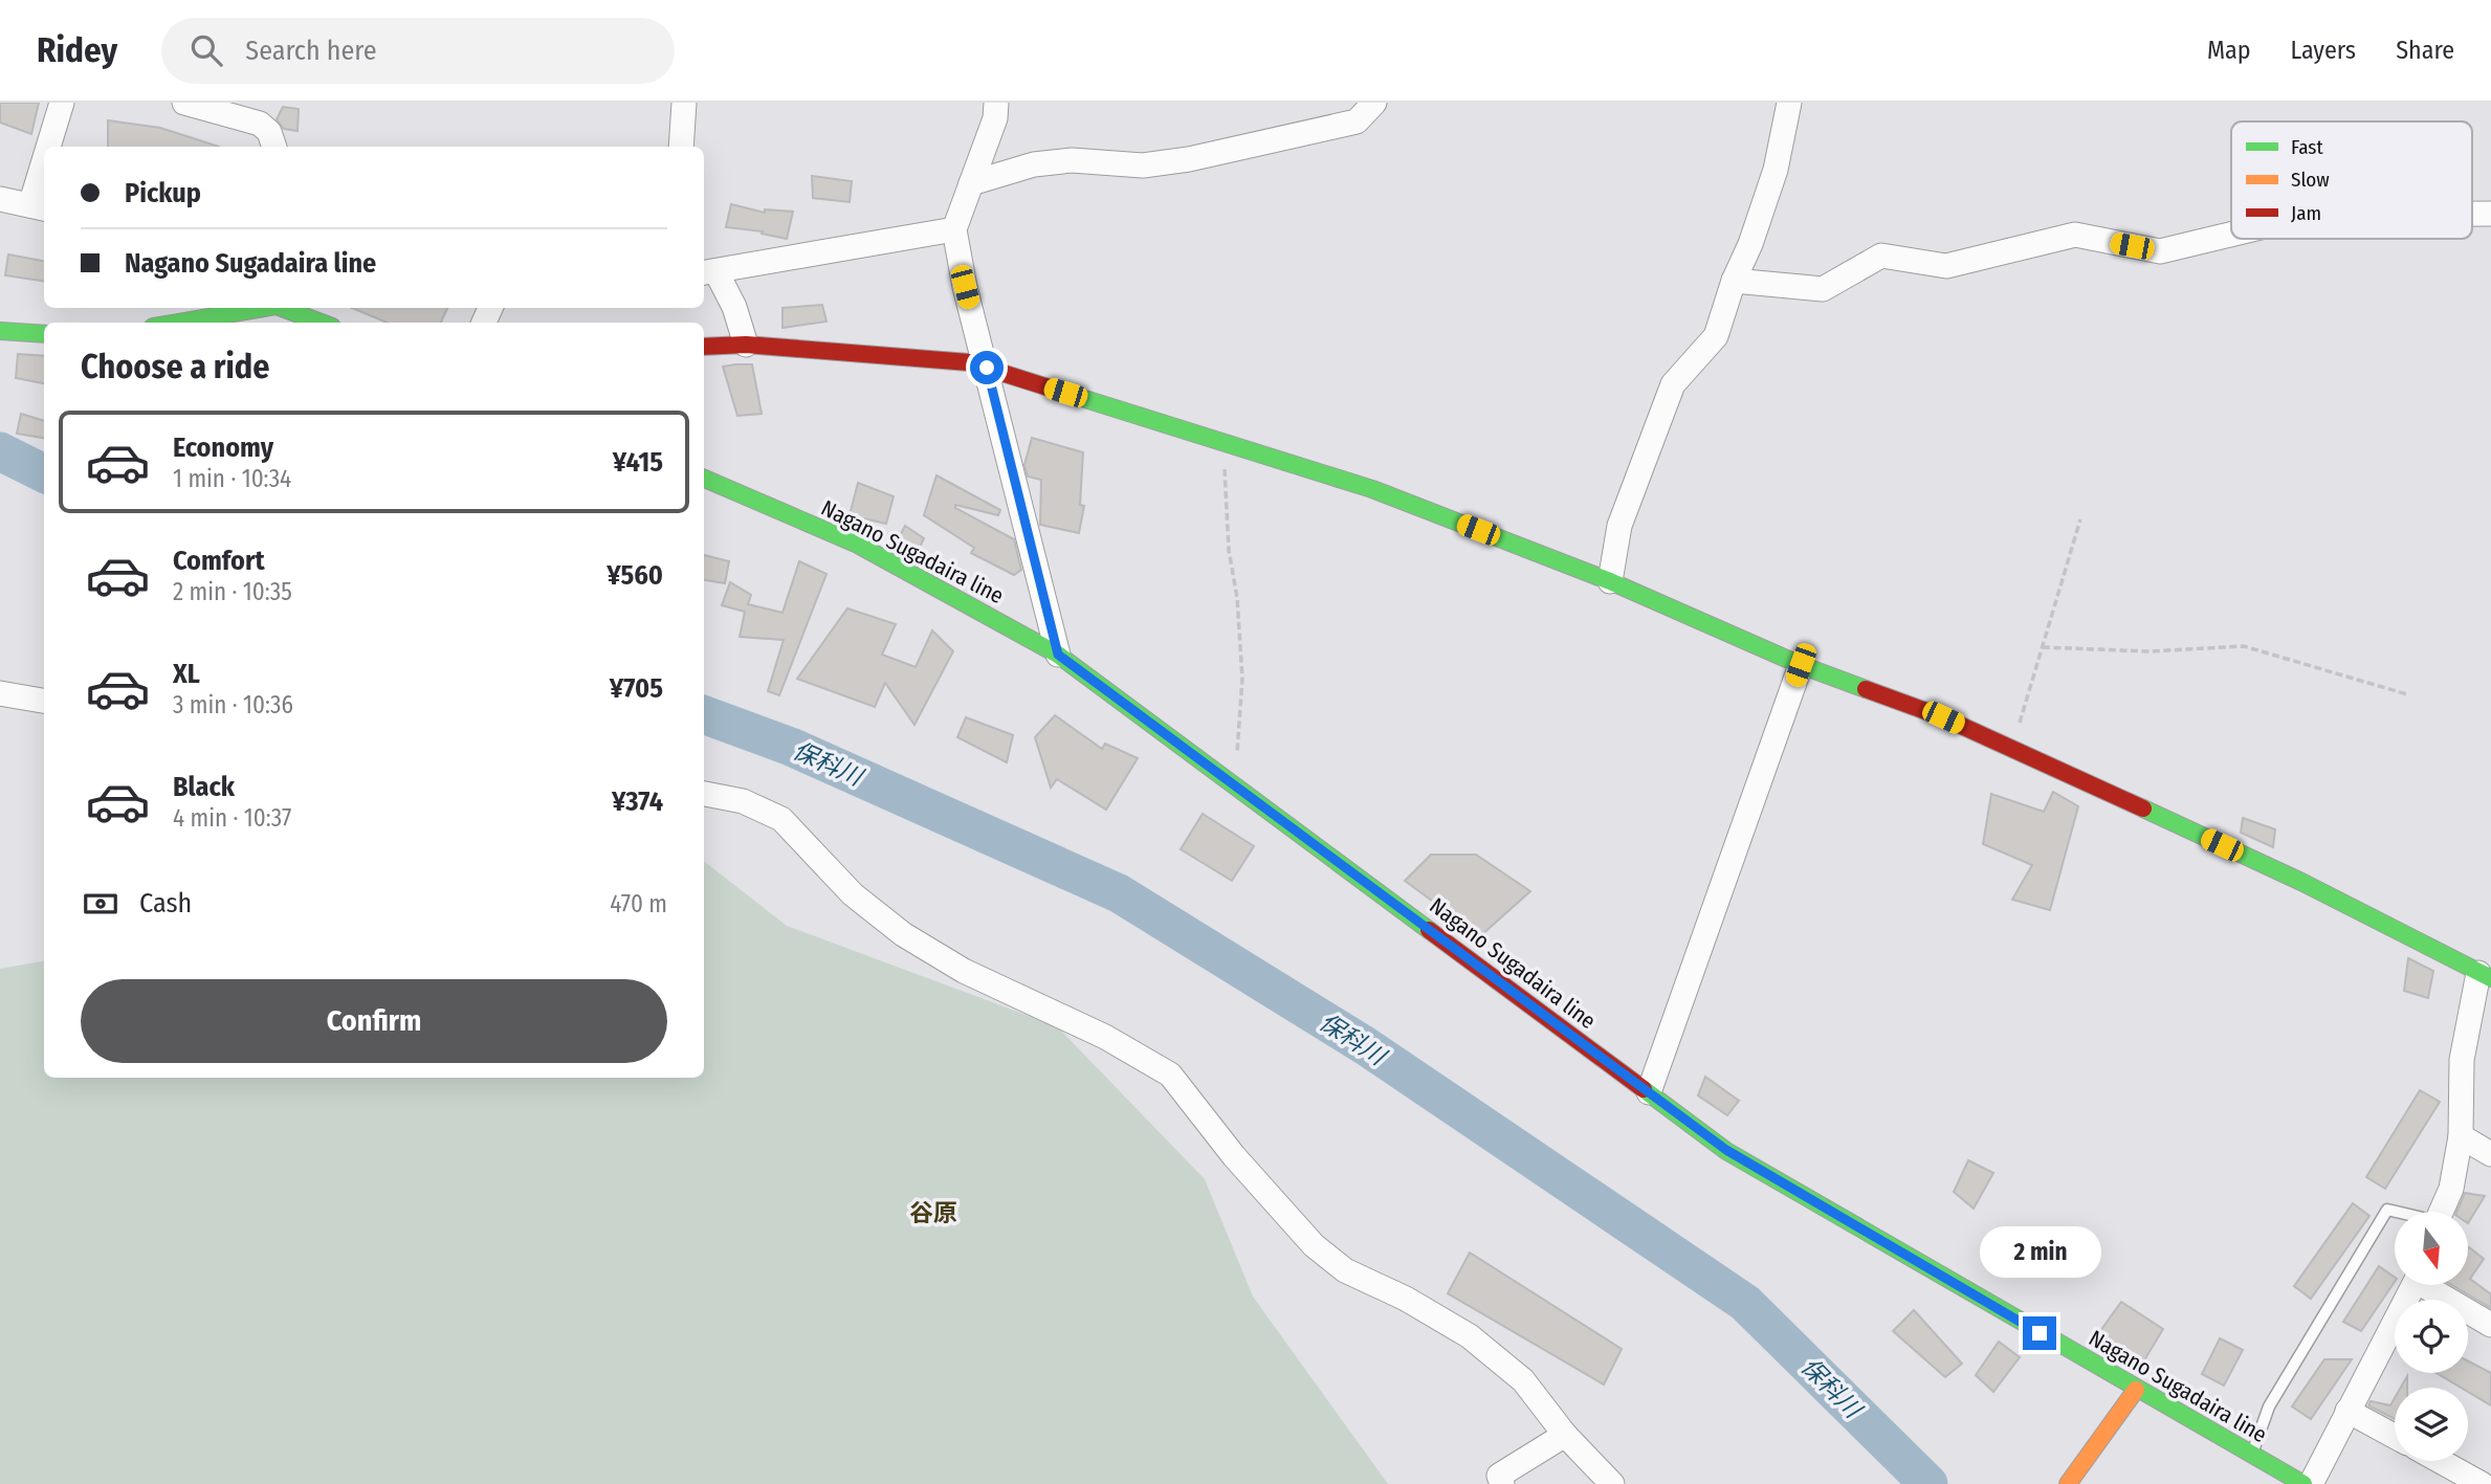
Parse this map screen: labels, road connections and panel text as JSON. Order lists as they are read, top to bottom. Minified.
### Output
{"streets":{"main road":["Nagano Sugadaira line"]},"districts":["谷原"],"water":["保科川"],"legend":["Fast","Slow","Jam"],"north":"bottom","page":{"header":"Ridey","search":"Search here","nav":["Map","Layers","Share"],"banner":["Pickup","Nagano Sugadaira line"],"heading":"Choose a ride","list":[{"name":"Economy","note":"1 min · 10:34","value":"¥415"},{"name":"Comfort","note":"2 min · 10:35","value":"¥560"},{"name":"XL","note":"3 min · 10:36","value":"¥705"},{"name":"Black","note":"4 min · 10:37","value":"¥374"}],"pay":["Cash","470 m"],"buttons":"Confirm","bubble":"2 min"}}
